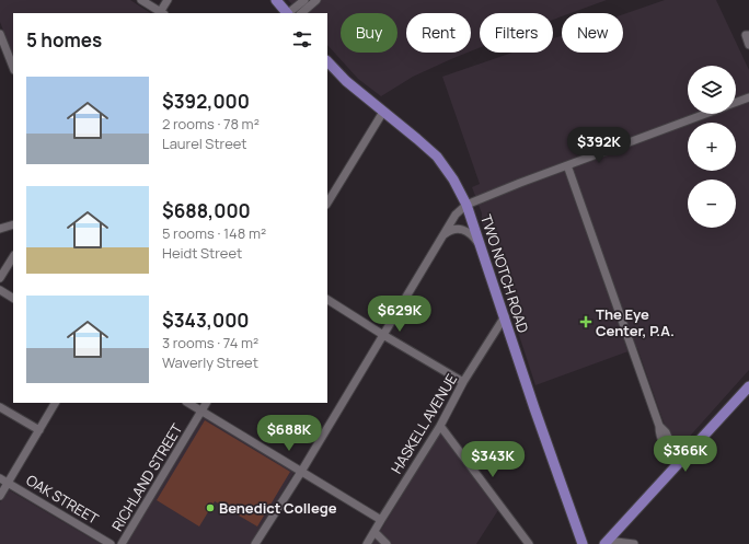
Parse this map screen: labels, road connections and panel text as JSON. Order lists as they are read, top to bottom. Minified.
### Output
{"streets":{"main road":["TWO NOTCH ROAD"],"street":["HASKELL AVENUE","RICHLAND STREET","OAK STREET"]},"crossings":[["TWO NOTCH ROAD","HASKELL AVENUE"]],"places":{"health":["The Eye Center, P.A."],"other":["Benedict College"]},"page":{"chip":["Buy","Rent","Filters","New"],"heading":"5 homes","map_buttons":["+","−"],"list":[{"name":"$392,000","note":"2 rooms · 78 m² · Laurel Street"},{"name":"$688,000","note":"5 rooms · 148 m² · Heidt Street"},{"name":"$343,000","note":"3 rooms · 74 m² · Waverly Street"}],"price":["$392K","$629K","$688K","$366K","$343K"]}}
